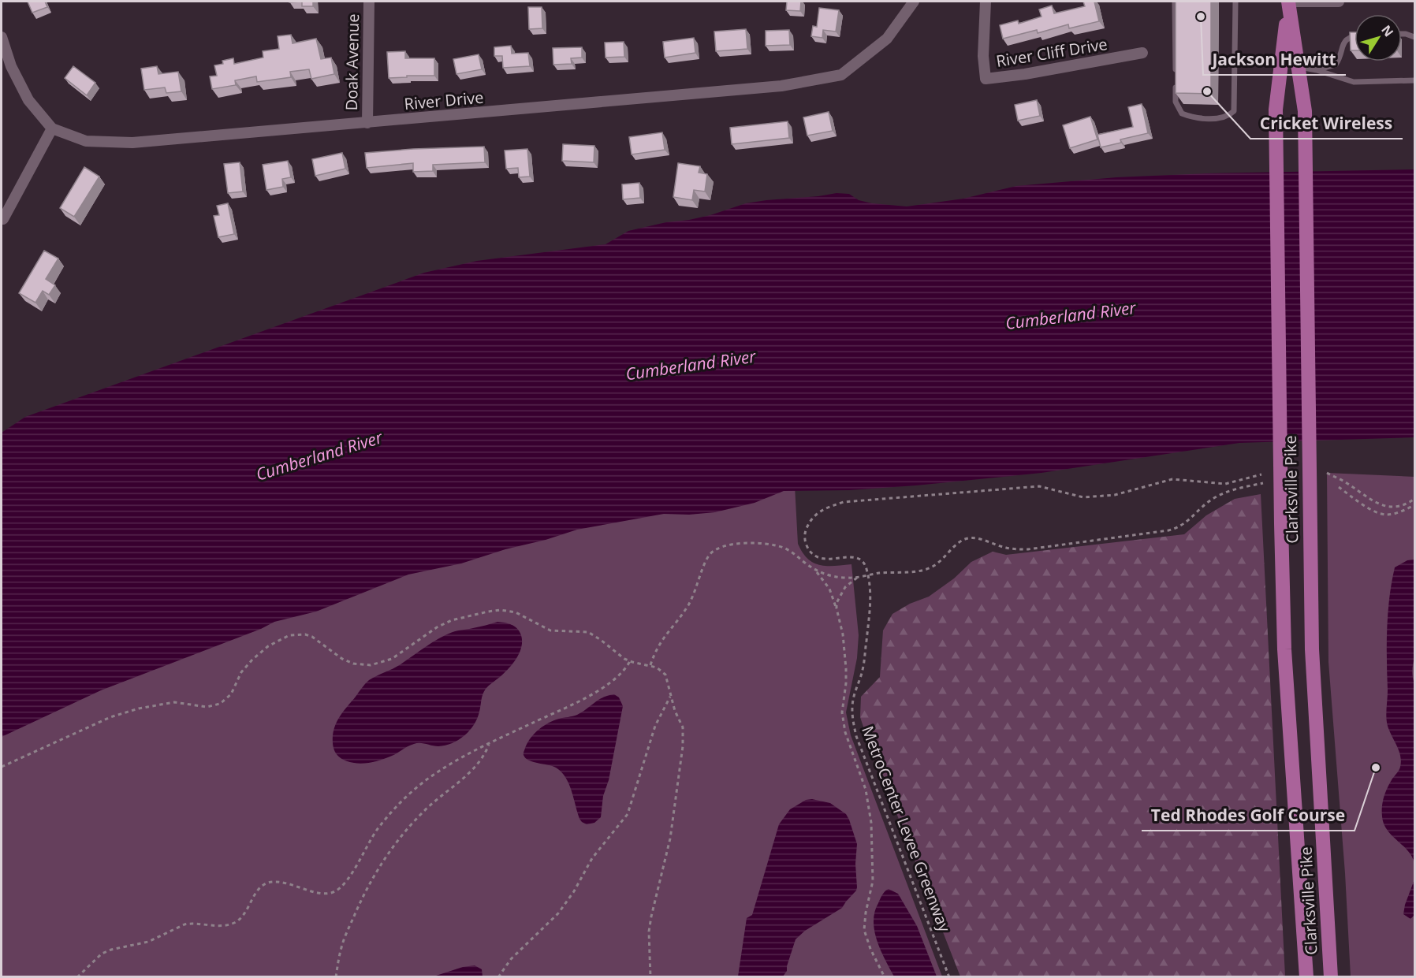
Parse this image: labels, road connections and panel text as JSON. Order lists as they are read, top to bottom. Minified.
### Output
{"streets":{"main road":["Clarksville Pike"],"street":["River Cliff Drive","Doak Avenue","River Drive"],"path":["MetroCenter Levee Greenway"]},"crossings":[["Doak Avenue","River Drive"]],"water":["Cumberland River"],"places":["Jackson Hewitt","Cricket Wireless","Ted Rhodes Golf Course"],"north":"top right"}
